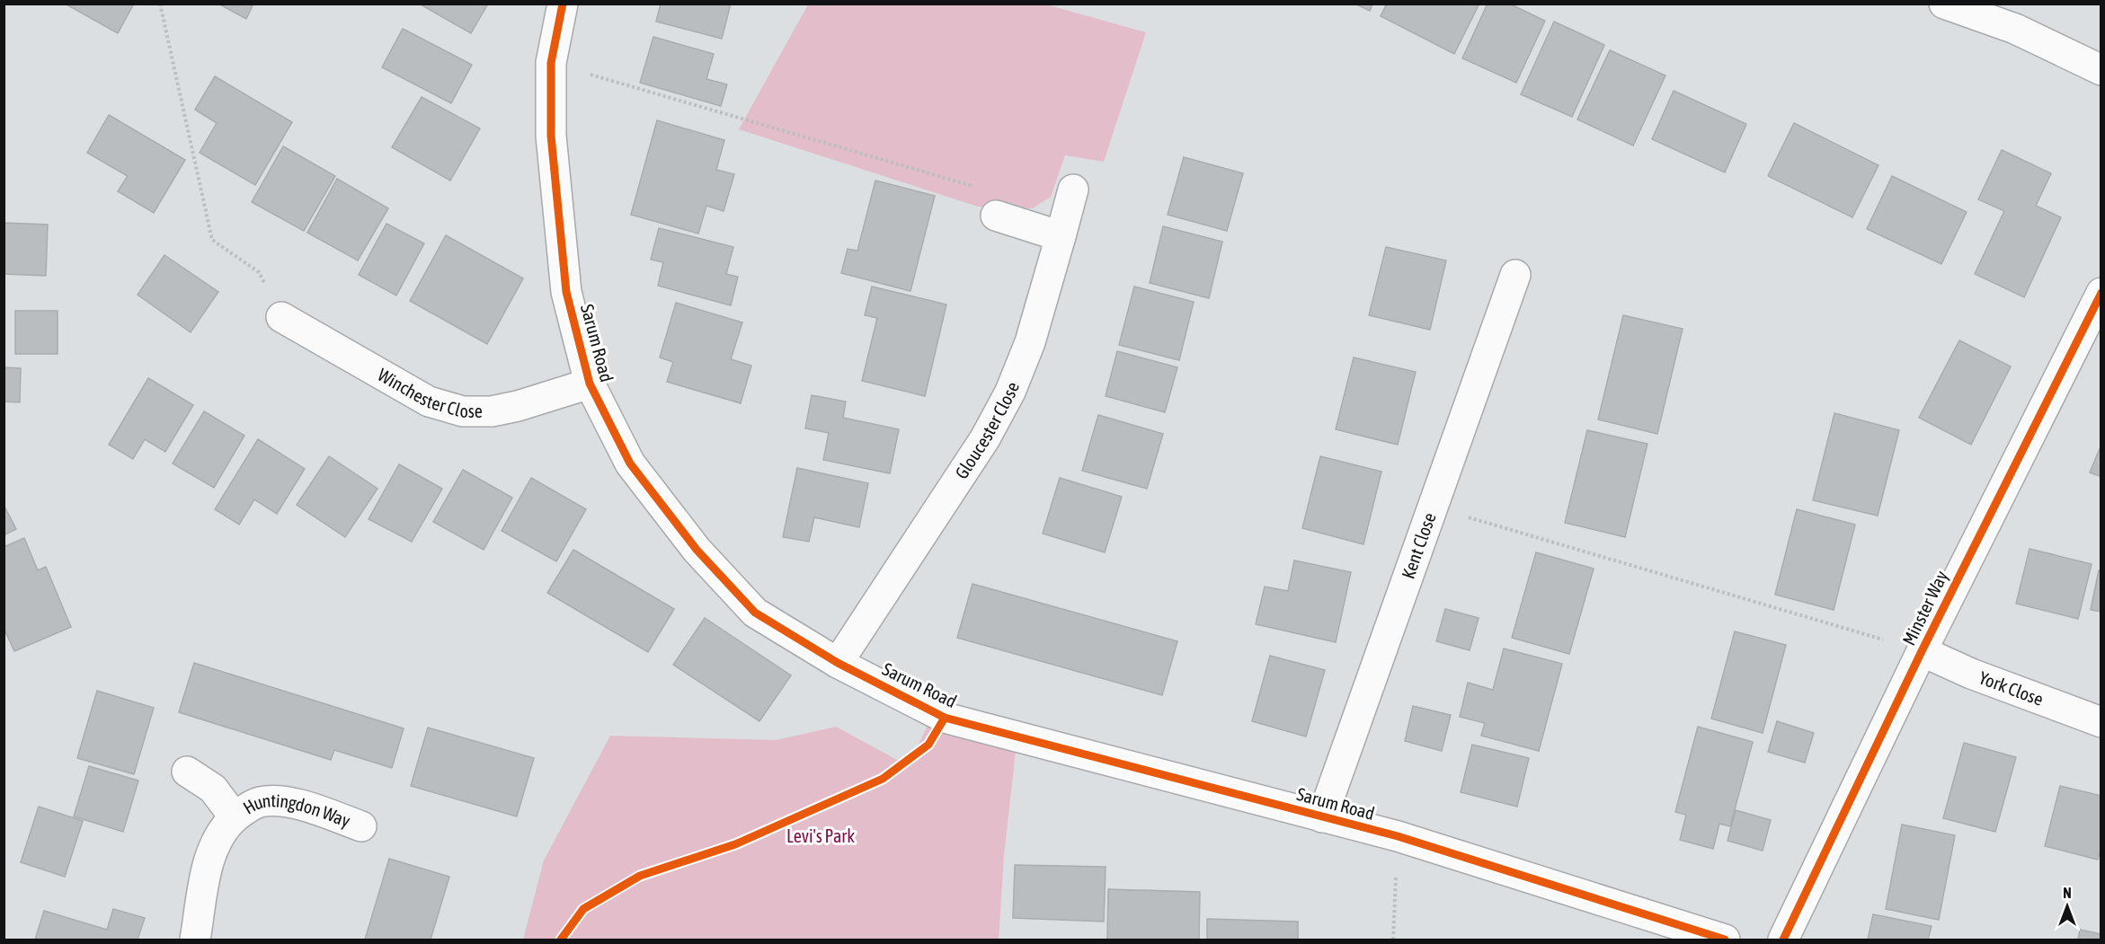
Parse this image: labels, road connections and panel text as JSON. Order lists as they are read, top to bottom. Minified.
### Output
{"streets":{"street":["Sarum Road","Winchester Close","Gloucester Close","Kent Close","Minster Way","York Close","Huntingdon Way"]},"crossings":[["Sarum Road","Winchester Close"],["Sarum Road","Gloucester Close"],["Sarum Road","Kent Close"],["Minster Way","York Close"]],"parks":["Levi's Park"],"north":"top"}
